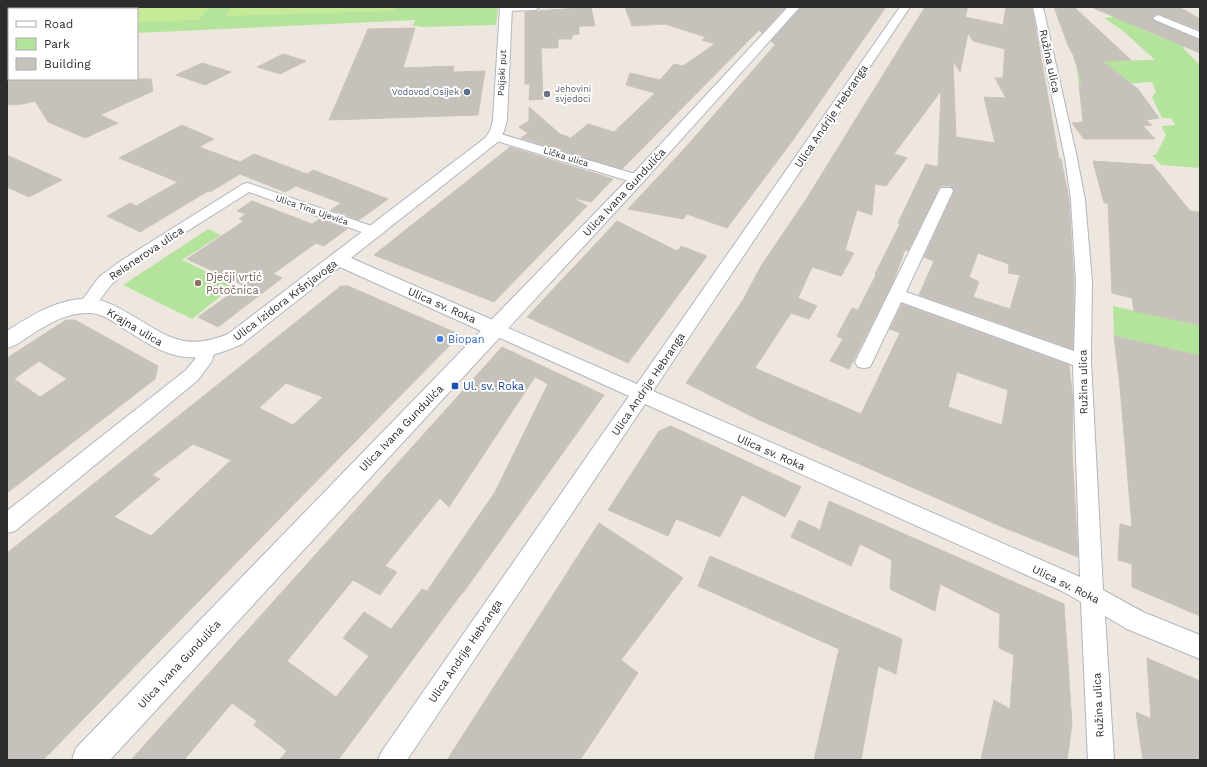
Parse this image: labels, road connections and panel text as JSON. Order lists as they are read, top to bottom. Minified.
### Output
{"streets":{"main road":["Poljski put","Ulica Ivana Gundulića","Ulica Izidora Kršnjavoga","Ulica sv. Roka","Krajna ulica"],"street":["Ružina ulica","Ulica Andrije Hebranga","Lička ulica","Ulica Tina Ujevića","Reisnerova ulica"]},"crossings":[["Ružina ulica","Ulica sv. Roka"],["Poljski put","Lička ulica"],["Poljski put","Ulica Izidora Kršnjavoga"],["Ulica Andrije Hebranga","Ulica sv. Roka"],["Lička ulica","Ulica Ivana Gundulića"],["Lička ulica","Ulica Izidora Kršnjavoga"],["Ulica Ivana Gundulića","Ulica sv. Roka"],["Ulica Tina Ujevića","Reisnerova ulica"],["Ulica Tina Ujevića","Ulica Izidora Kršnjavoga"],["Reisnerova ulica","Krajna ulica"],["Ulica Izidora Kršnjavoga","Ulica sv. Roka"],["Ulica Izidora Kršnjavoga","Krajna ulica"]],"places":{"other":["Vodovod Osijek","Jehovini svjedoci","Dječji vrtić Potočnica","Biopan"],"transit":["Ul. sv. Roka"]},"legend":["Road","Park","Building"]}
